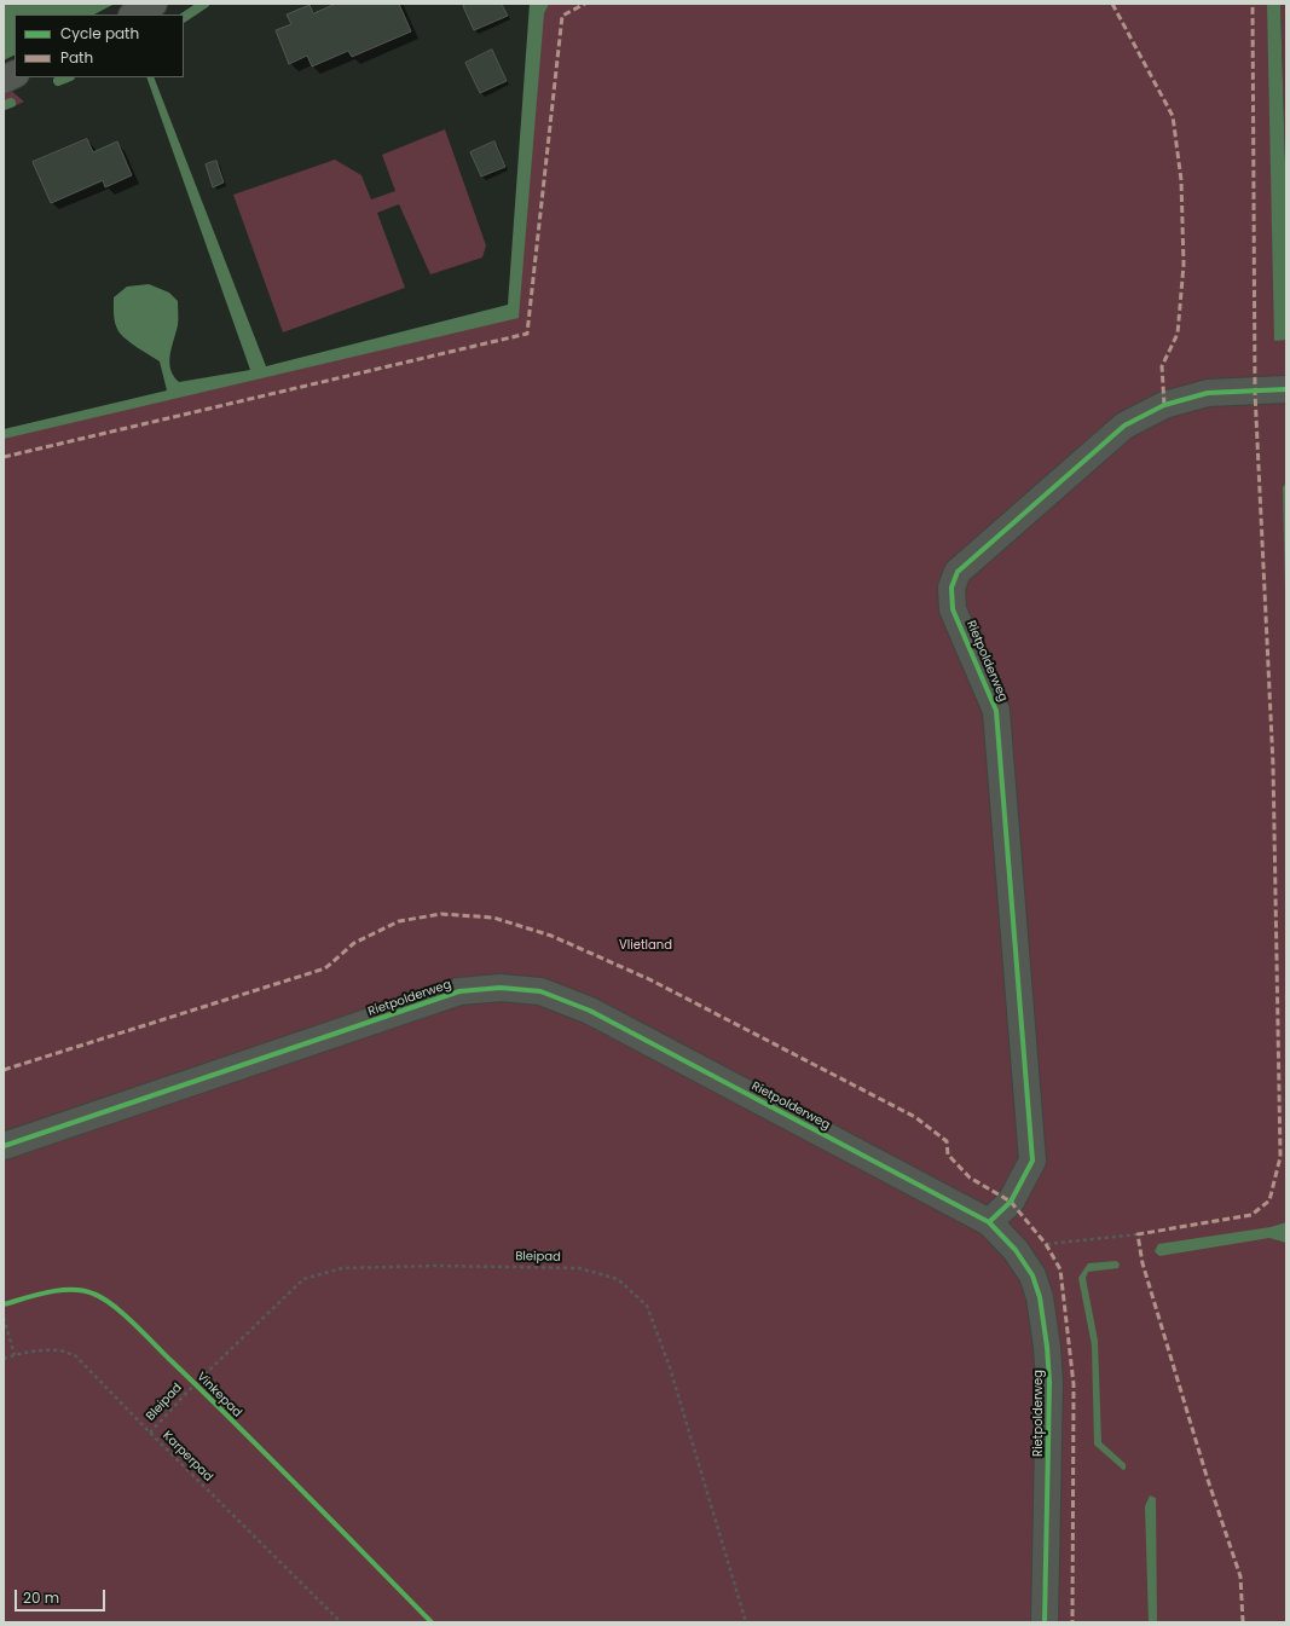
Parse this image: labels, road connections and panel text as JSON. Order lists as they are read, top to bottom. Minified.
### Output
{"streets":{"street":["Rietpolderweg"],"path":["Bleipad","Karperpad"],"cycle path":["Vinkepad"]},"crossings":[["Bleipad","Vinkepad"],["Bleipad","Karperpad"]],"parks":["Vlietland"],"legend":["Cycle path","Path"],"scale_bar":"20 m"}
